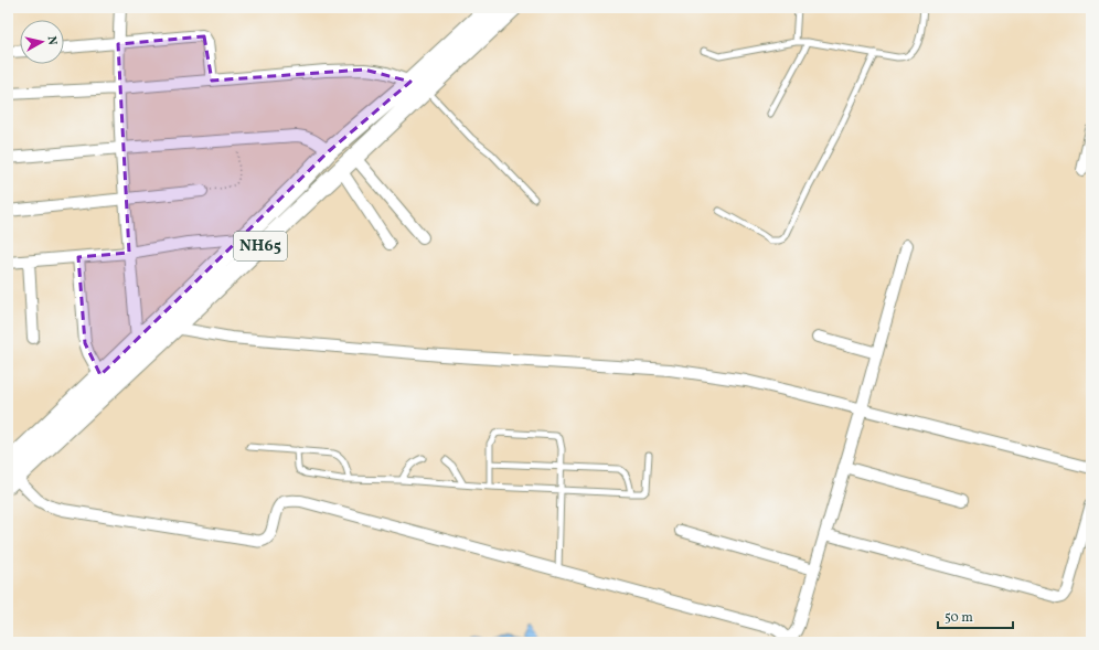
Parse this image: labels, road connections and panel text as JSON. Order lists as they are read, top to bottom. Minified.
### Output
{"streets":{"highway":["NH65"]},"scale_bar":"50 m","north":"right"}
